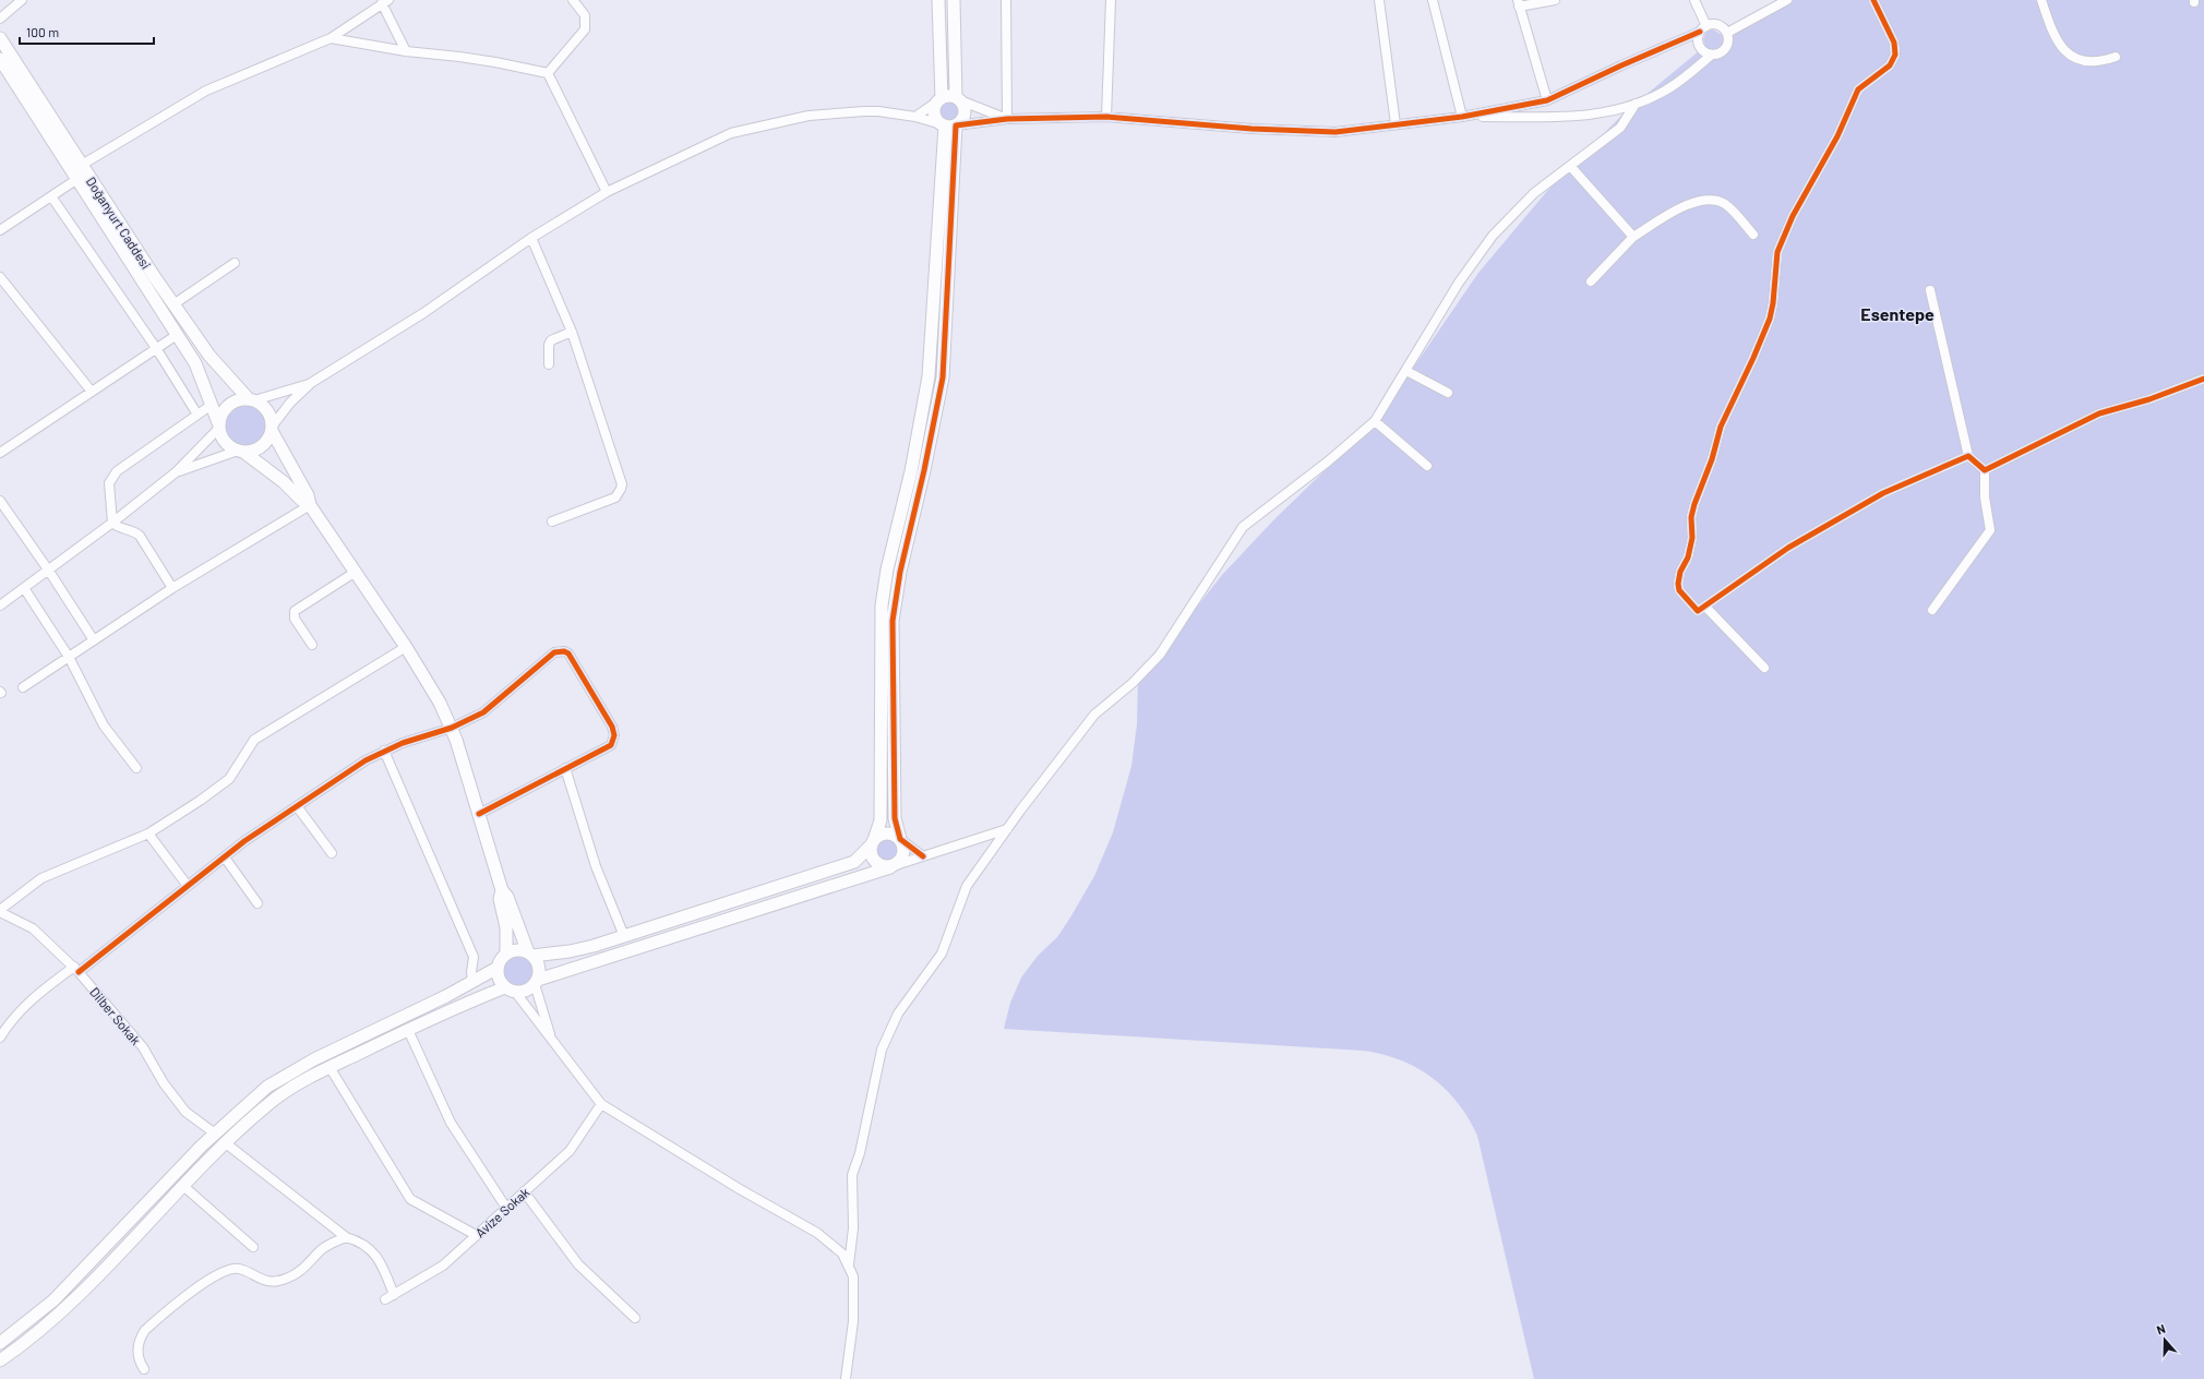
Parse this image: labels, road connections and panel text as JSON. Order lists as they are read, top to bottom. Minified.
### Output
{"streets":{"street":["Doğanyurt Caddesi","Dilber Sokak","Avize Sokak"]},"districts":["Esentepe"],"scale_bar":"100 m","north":"top"}
